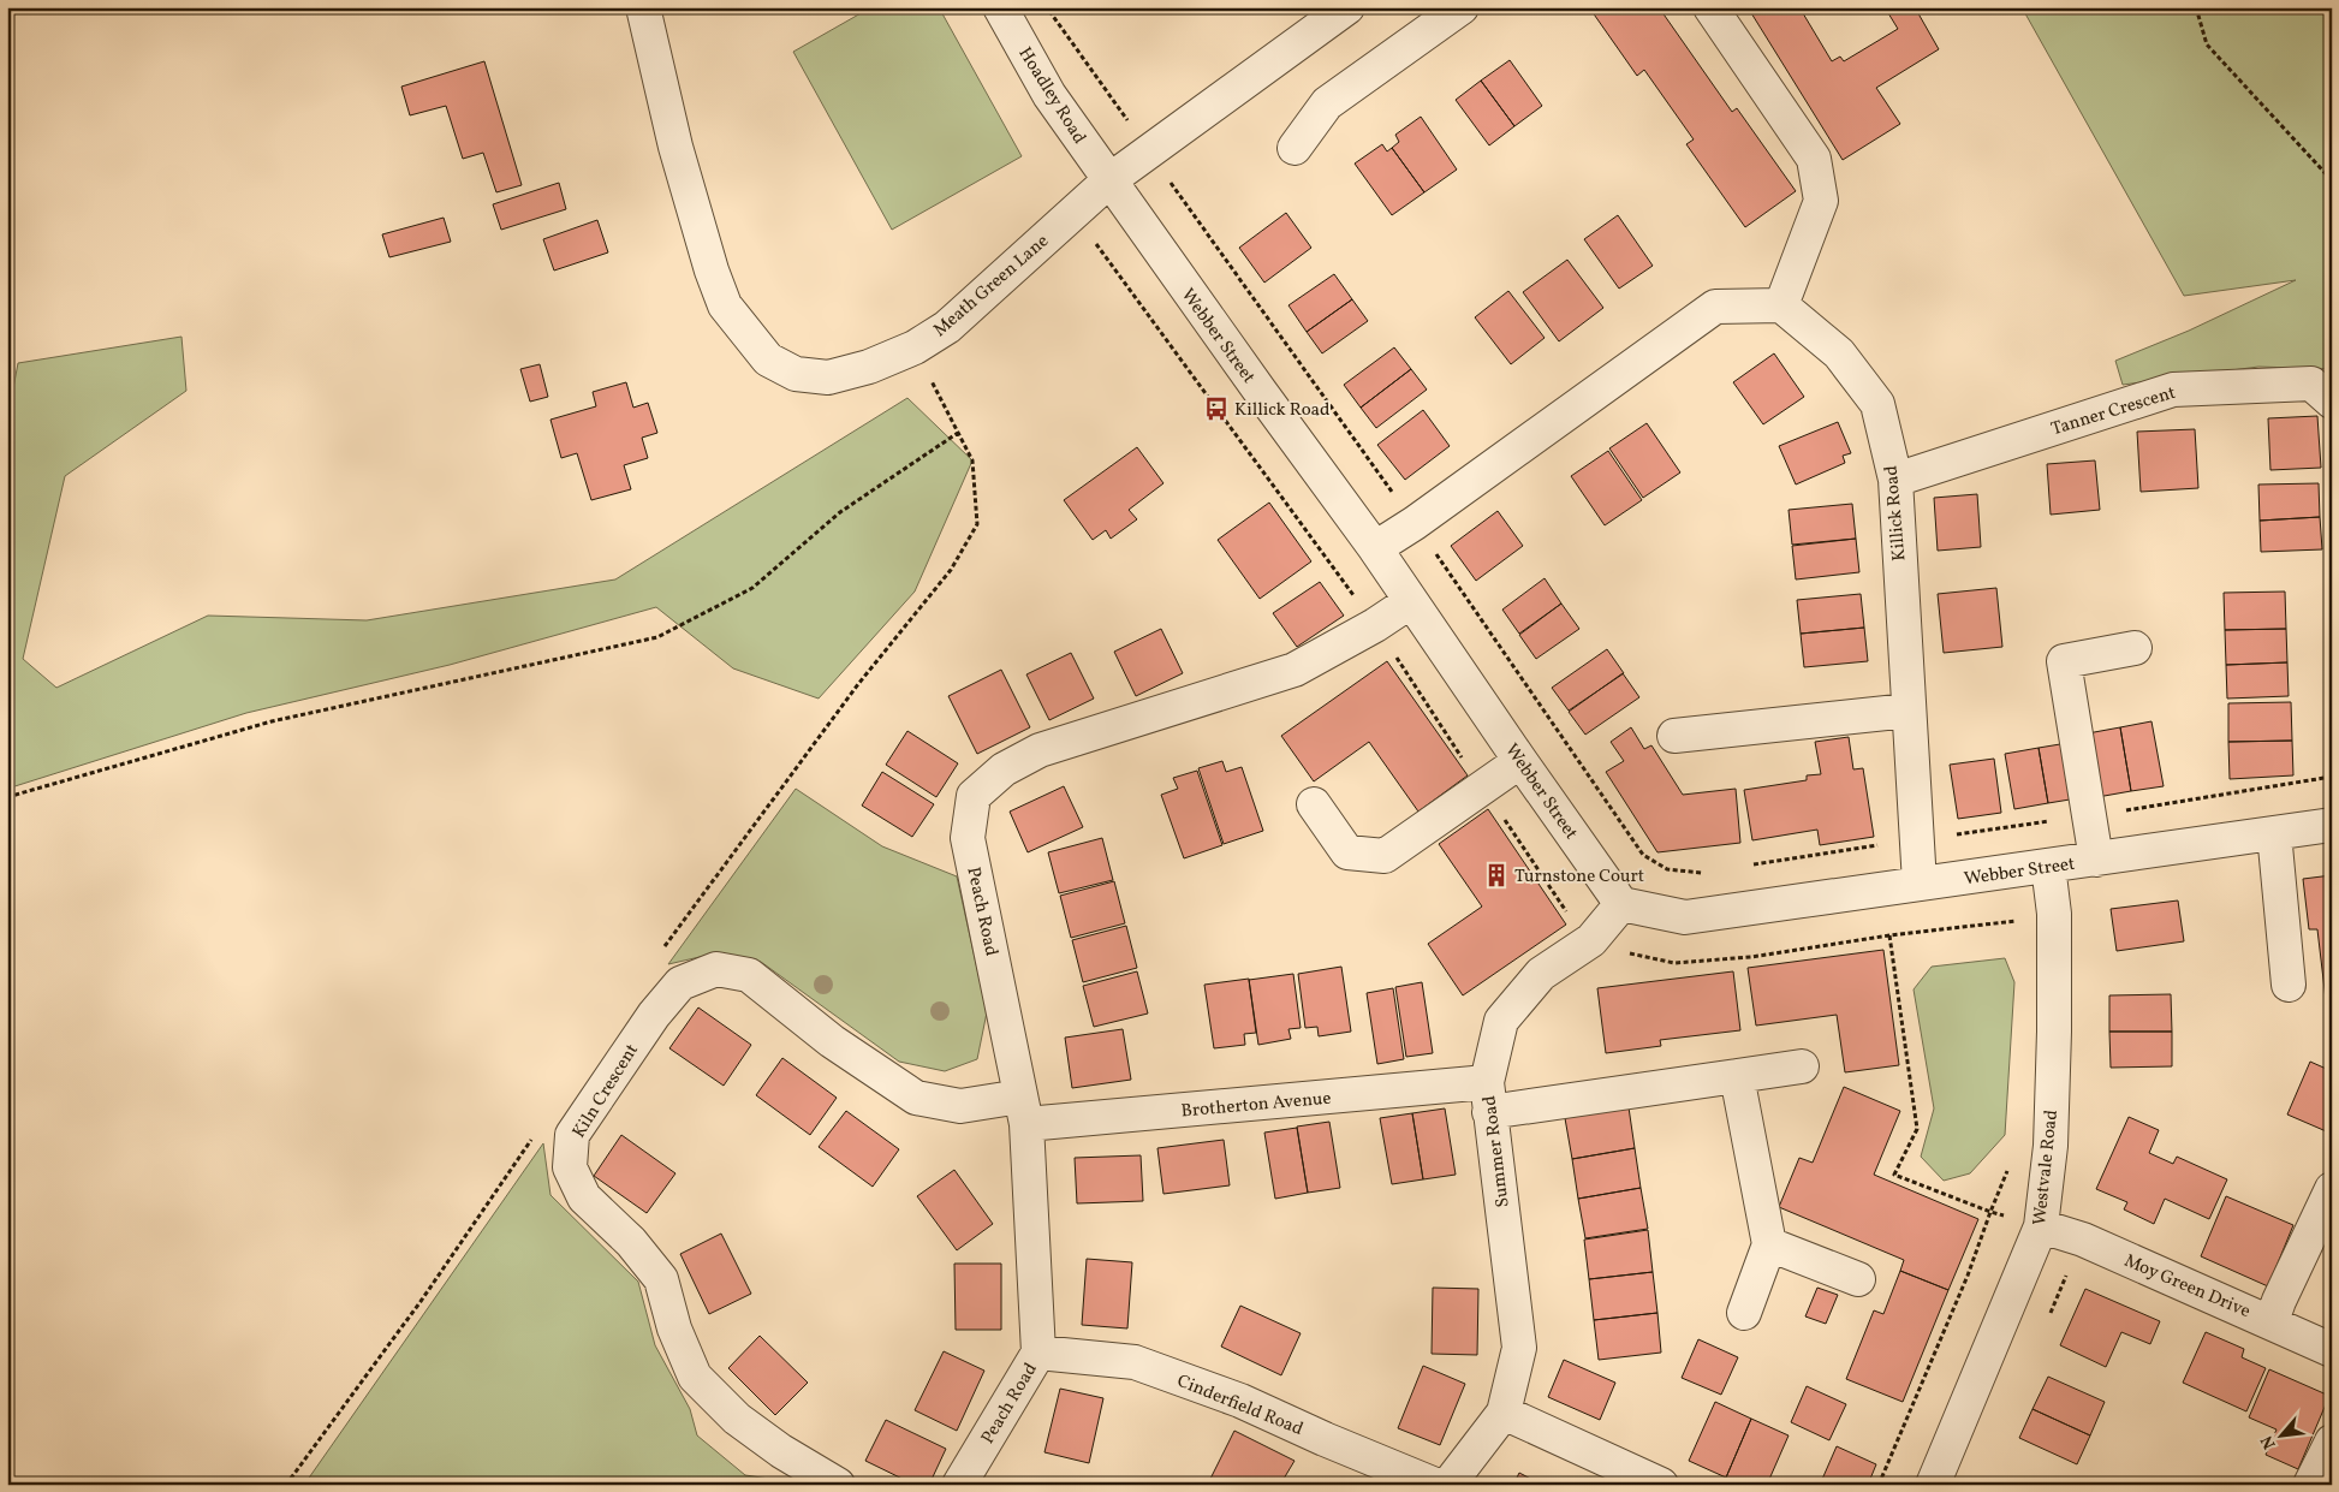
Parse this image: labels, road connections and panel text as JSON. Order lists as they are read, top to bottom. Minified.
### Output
{"streets":{"street":["Hoadley Road","Meath Green Lane","Webber Street","Tanner Crescent","Killick Road","Peach Road","Kiln Crescent","Brotherton Avenue","Summer Road","Westvale Road","Moy Green Drive","Cinderfield Road"]},"crossings":[["Hoadley Road","Meath Green Lane"],["Hoadley Road","Webber Street"],["Meath Green Lane","Webber Street"],["Webber Street","Killick Road"],["Webber Street","Peach Road"],["Webber Street","Summer Road"],["Webber Street","Westvale Road"],["Tanner Crescent","Killick Road"],["Peach Road","Kiln Crescent"],["Peach Road","Brotherton Avenue"],["Peach Road","Cinderfield Road"],["Kiln Crescent","Brotherton Avenue"],["Brotherton Avenue","Summer Road"],["Westvale Road","Moy Green Drive"]],"places":{"bus stop":["Killick Road"],"building":["Turnstone Court"]},"north":"bottom left"}
